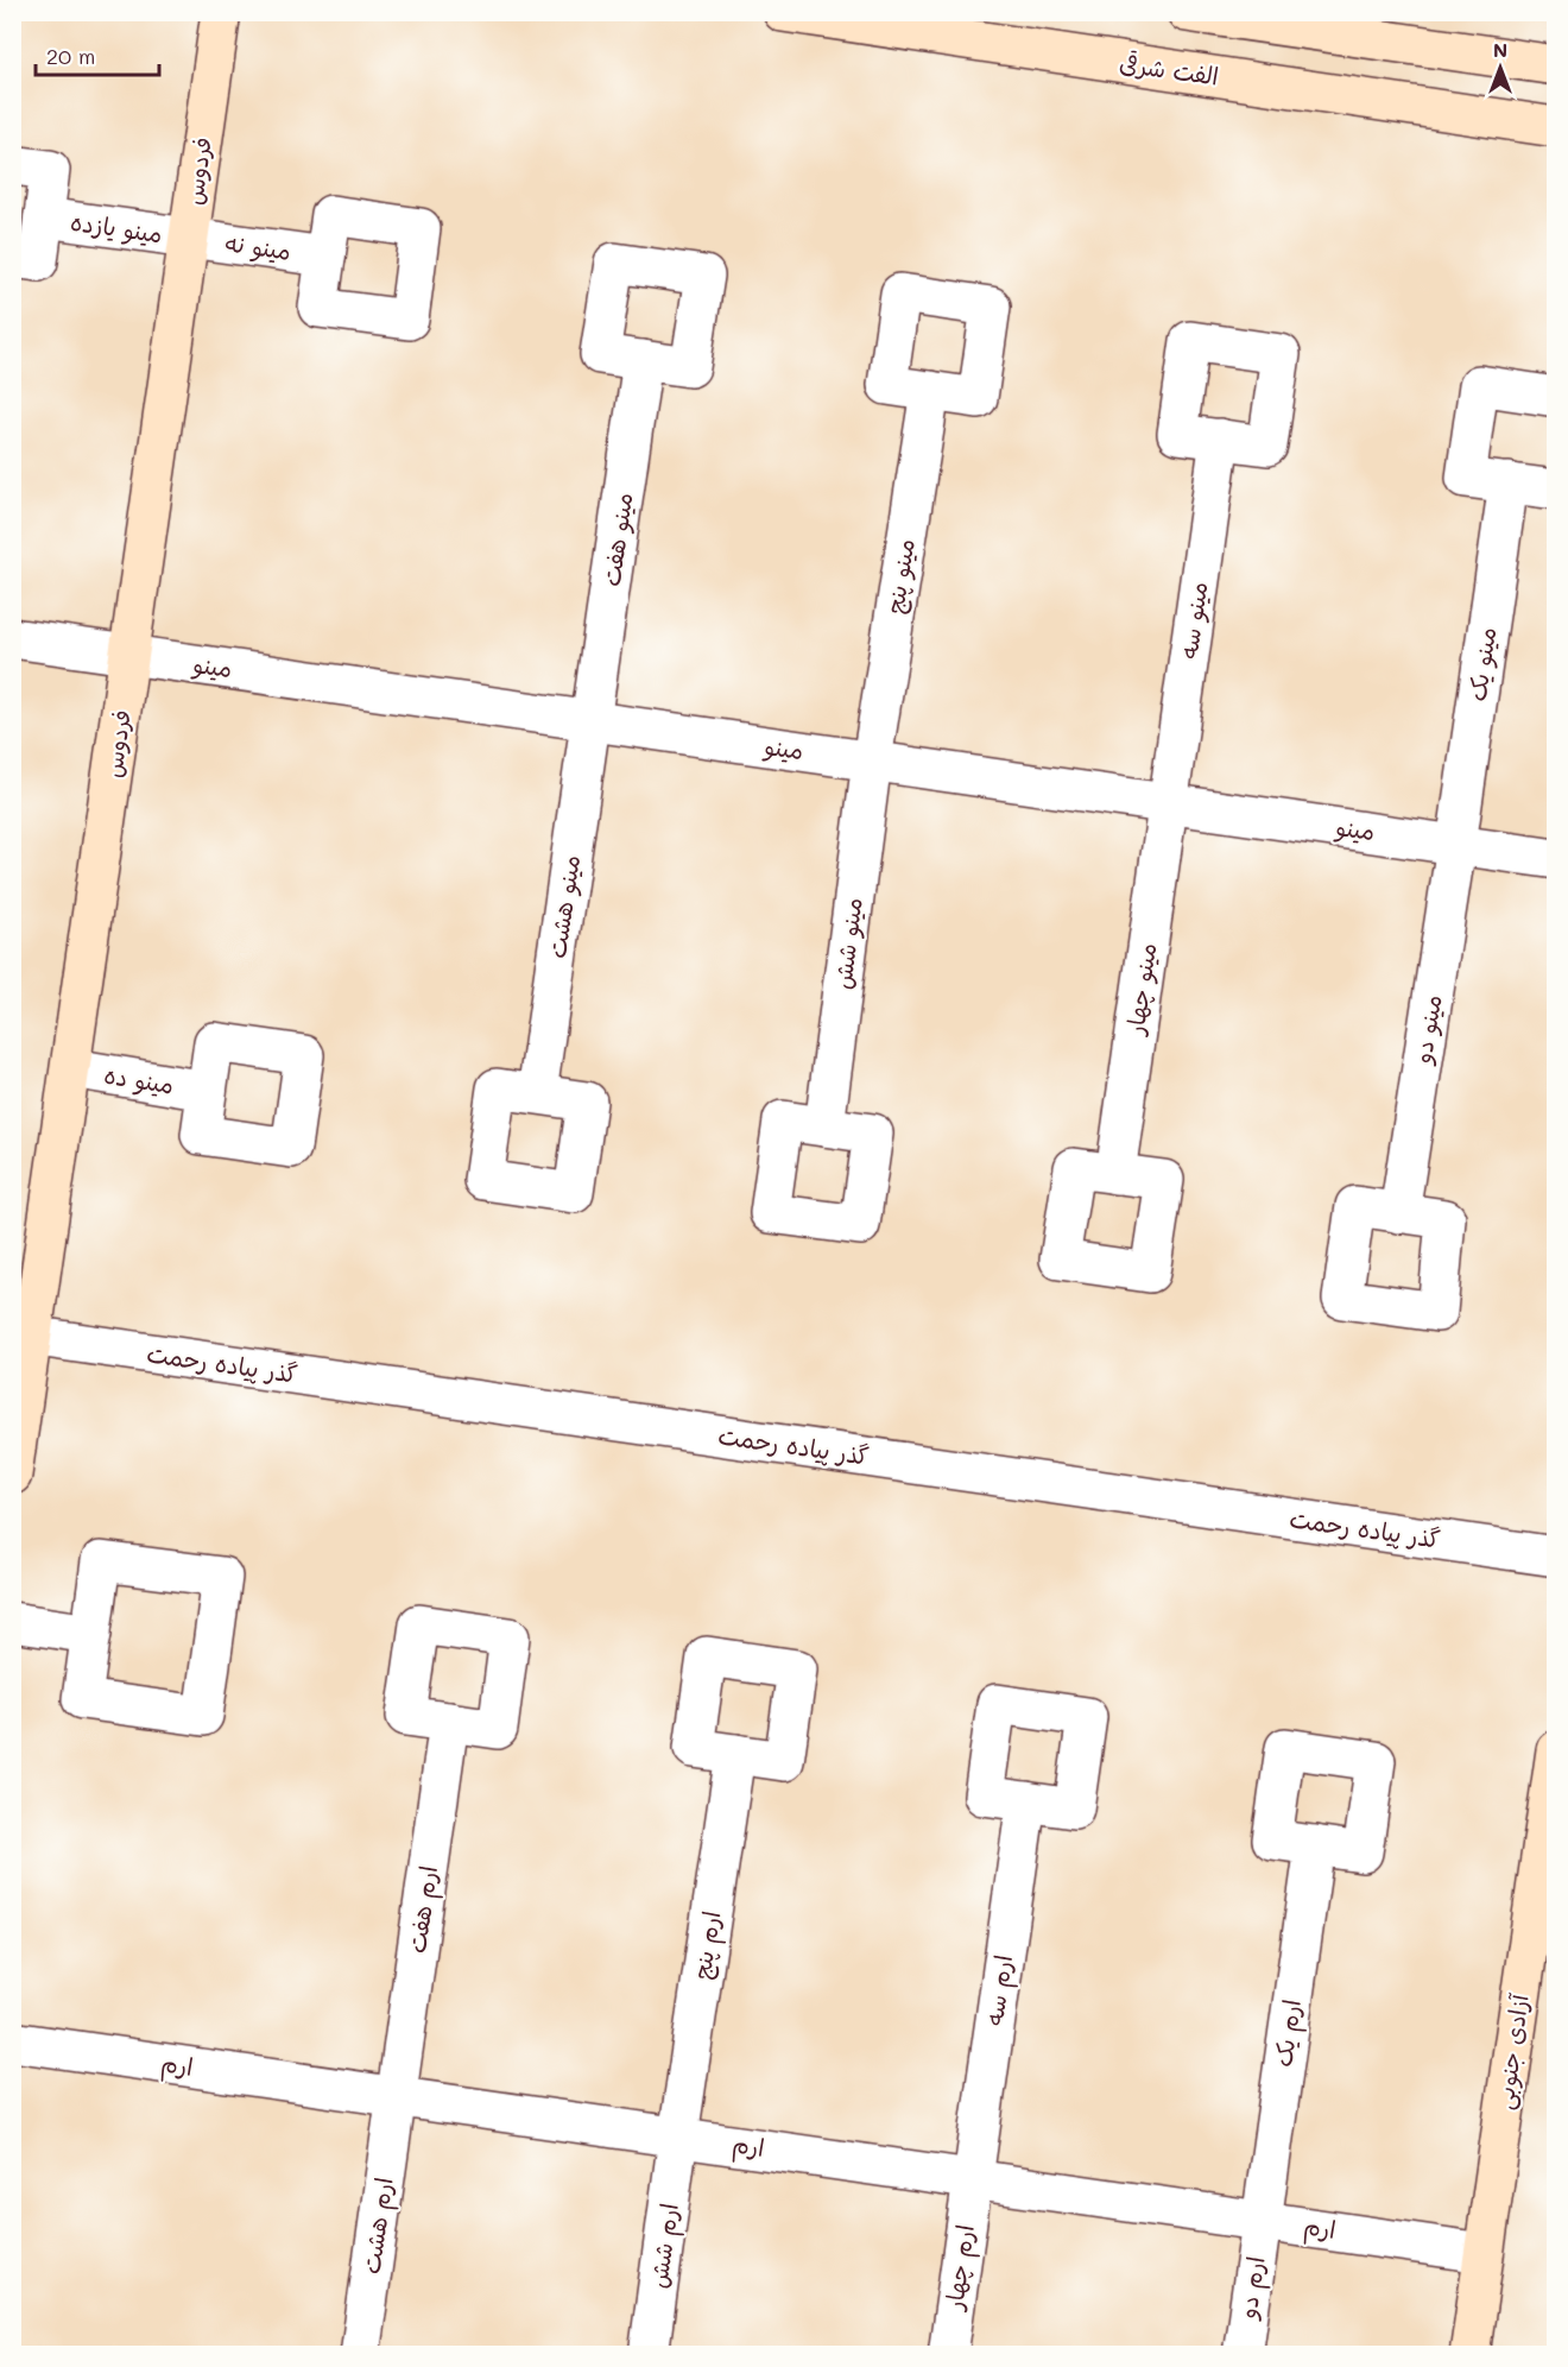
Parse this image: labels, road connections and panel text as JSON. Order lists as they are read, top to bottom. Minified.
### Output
{"streets":{"main road":["الفت شرقی","فردوس","آزادی جنوبی"],"street":["مینو یازده","مینو نه","مینو هفت","مینو پنج","مینو سه","مینو یک","مینو","مینو هشت","مینو شش","مینو چهار","مینو دو","مینو ده","گذر پیاده رحمت","ارم هفت","ارم پنج","ارم سه","ارم یک","ارم","ارم هشت","ارم شش","ارم چهار","ارم دو"]},"crossings":[["فردوس","مینو یازده"],["فردوس","مینو نه"],["فردوس","مینو"],["فردوس","مینو ده"],["فردوس","گذر پیاده رحمت"],["مینو یازده","مینو نه"],["مینو هفت","مینو"],["مینو هفت","مینو هشت"],["مینو پنج","مینو"],["مینو پنج","مینو شش"],["مینو سه","مینو"],["مینو سه","مینو چهار"],["مینو یک","مینو"],["مینو یک","مینو دو"],["مینو","مینو هشت"],["مینو","مینو شش"],["مینو","مینو چهار"],["مینو","مینو دو"],["ارم هفت","ارم"],["ارم هفت","ارم هشت"],["ارم پنج","ارم"],["ارم پنج","ارم شش"],["ارم سه","ارم"],["ارم سه","ارم چهار"],["ارم یک","ارم"],["ارم یک","ارم دو"],["آزادی جنوبی","ارم"],["ارم","ارم هشت"],["ارم","ارم شش"],["ارم","ارم چهار"],["ارم","ارم دو"]],"scale_bar":"20 m","north":"top"}
